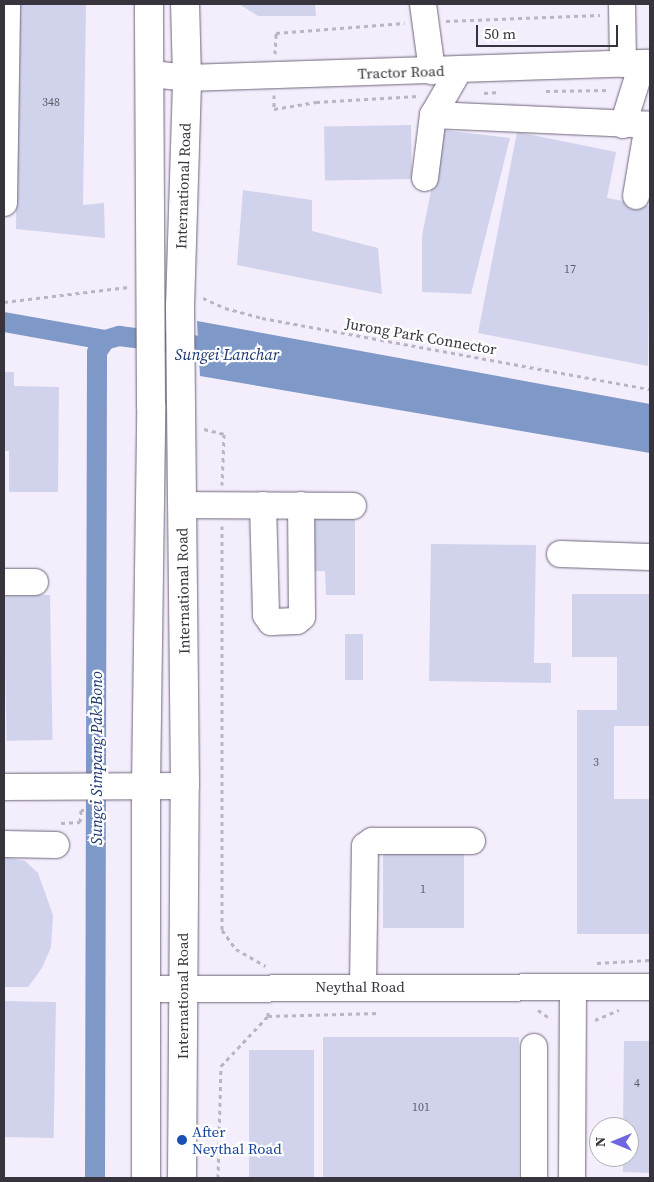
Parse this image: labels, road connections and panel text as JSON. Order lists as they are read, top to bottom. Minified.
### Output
{"streets":{"main road":["International Road"],"street":["Tractor Road","Neythal Road"],"path":["Jurong Park Connector"]},"crossings":[["Tractor Road","International Road"],["International Road","Jurong Park Connector"],["International Road","Neythal Road"]],"water":["Sungei Lanchar","Sungei Simpang Pak Bono"],"places":["After Neythal Road"],"house_numbers":["348","17","3","1","4","101"],"scale_bar":"50 m","north":"left"}
